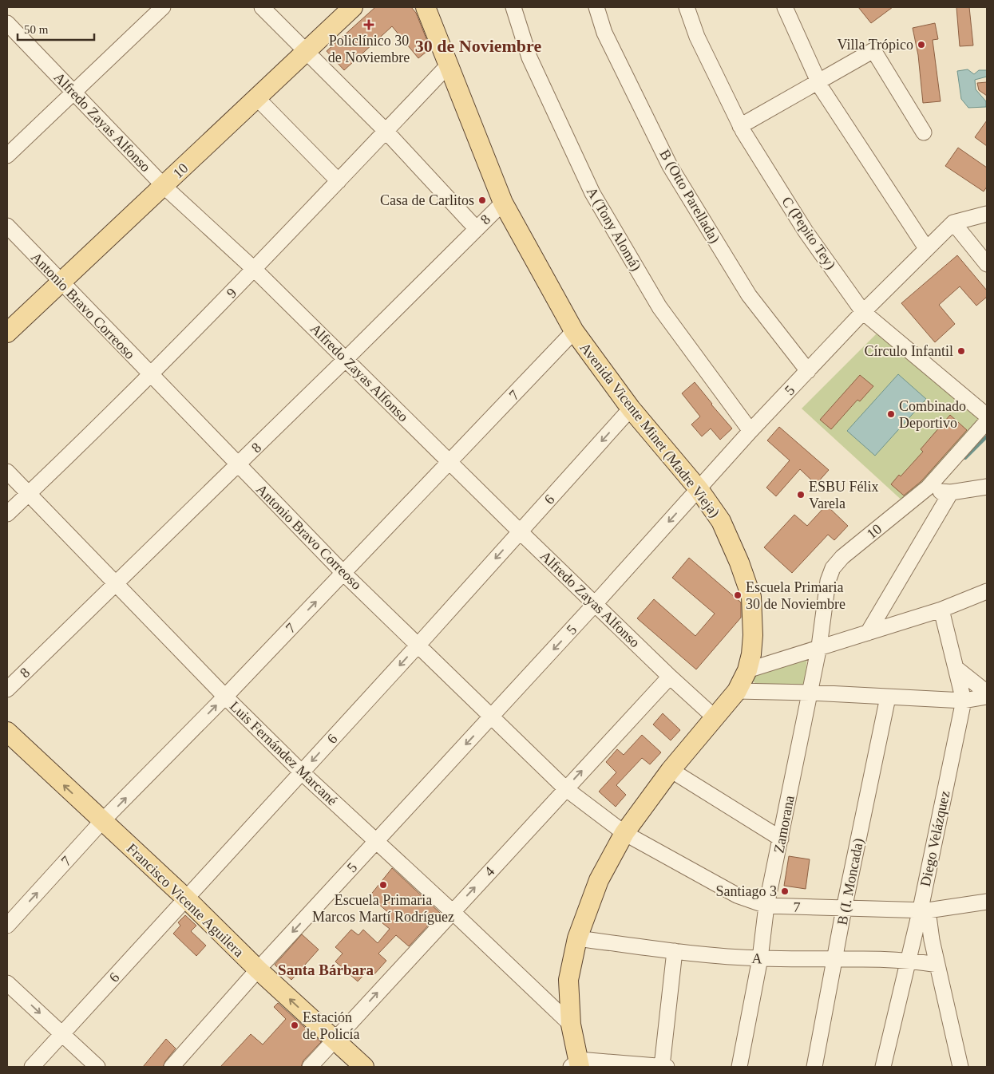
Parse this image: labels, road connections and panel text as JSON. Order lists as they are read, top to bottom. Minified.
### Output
{"streets":{"main road":["10","Avenida Vicente Minet (Madre Vieja)","Francisco Vicente Aguilera"],"street":["Alfredo Zayas Alfonso","B (Otto Parellada)","8","A (Tony Alomá)","C (Pepito Tey)","9","Antonio Bravo Correoso","5","7","6","Luis Fernández Marcané","Zamorana","Diego Velázquez","4","B (I. Moncada)","A"]},"crossings":[["Alfredo Zayas Alfonso","10"],["Alfredo Zayas Alfonso","8"],["Alfredo Zayas Alfonso","9"],["Alfredo Zayas Alfonso","5"],["Alfredo Zayas Alfonso","7"],["Alfredo Zayas Alfonso","Avenida Vicente Minet (Madre Vieja)"],["Alfredo Zayas Alfonso","6"],["Alfredo Zayas Alfonso","4"],["10","Antonio Bravo Correoso"],["10","Zamorana"],["B (Otto Parellada)","5"],["8","Antonio Bravo Correoso"],["8","Avenida Vicente Minet (Madre Vieja)"],["8","Luis Fernández Marcané"],["A (Tony Alomá)","5"],["C (Pepito Tey)","5"],["9","Antonio Bravo Correoso"],["9","Avenida Vicente Minet (Madre Vieja)"],["9","Luis Fernández Marcané"],["Antonio Bravo Correoso","5"],["Antonio Bravo Correoso","7"],["Antonio Bravo Correoso","Avenida Vicente Minet (Madre Vieja)"],["Antonio Bravo Correoso","6"],["Antonio Bravo Correoso","4"],["5","Avenida Vicente Minet (Madre Vieja)"],["5","Luis Fernández Marcané"],["5","Francisco Vicente Aguilera"],["7","Avenida Vicente Minet (Madre Vieja)"],["7","Luis Fernández Marcané"],["7","Zamorana"],["7","Diego Velázquez"],["7","B (I. Moncada)"],["7","Francisco Vicente Aguilera"],["Avenida Vicente Minet (Madre Vieja)","6"],["Avenida Vicente Minet (Madre Vieja)","Luis Fernández Marcané"],["Avenida Vicente Minet (Madre Vieja)","A"],["6","Luis Fernández Marcané"],["6","Francisco Vicente Aguilera"],["Luis Fernández Marcané","4"],["Zamorana","A"],["Diego Velázquez","A"],["4","Francisco Vicente Aguilera"],["B (I. Moncada)","A"]],"one_way":["5","7","6","4","Francisco Vicente Aguilera"],"districts":["30 de Noviembre","Santa Bárbara"],"places":{"health":["Policlínico 30 de Noviembre"],"other":["Villa Trópico","Casa de Carlitos","Círculo Infantil","Combinado Deportivo","ESBU Félix Varela","Escuela Primaria 30 de Noviembre","Escuela Primaria Marcos Martí Rodríguez","Santiago 3","Estación de Policía"]},"scale_bar":"50 m"}
